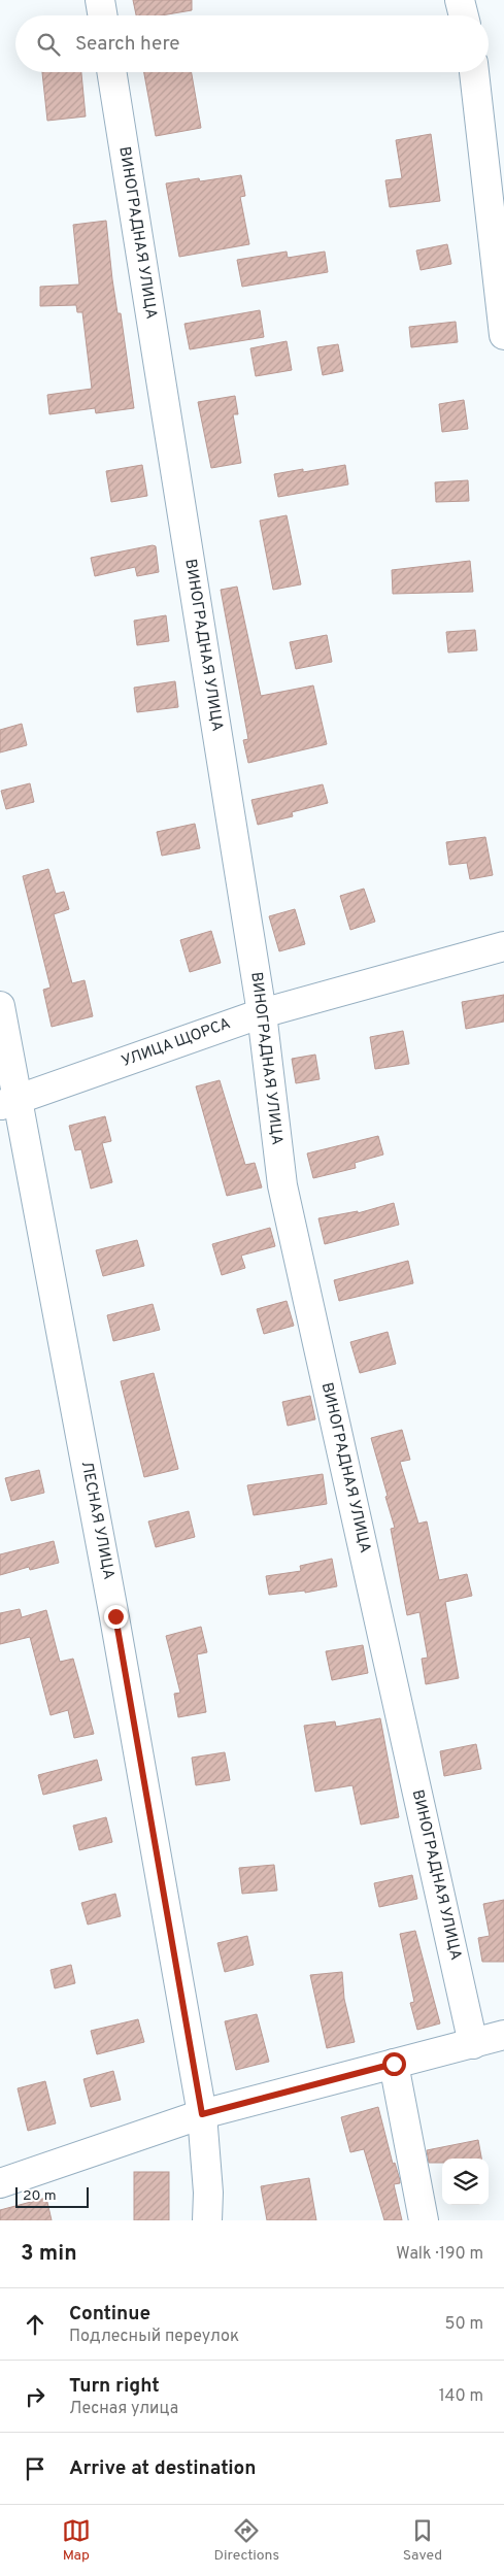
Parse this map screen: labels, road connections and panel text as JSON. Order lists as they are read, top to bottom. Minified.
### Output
{"streets":{"street":["ВИНОГРАДНАЯ УЛИЦА","УЛИЦА ЩОРСА","ЛЕСНАЯ УЛИЦА"]},"crossings":[["ВИНОГРАДНАЯ УЛИЦА","УЛИЦА ЩОРСА"],["УЛИЦА ЩОРСА","ЛЕСНАЯ УЛИЦА"]],"scale_bar":"20 m","page":{"search":"Search here","scale":"20 m","heading":["3 min","Walk · 190 m"],"list":[["Continue","Подлесный переулок","50 m"],["Turn right","Лесная улица","140 m"],"Arrive at destination"],"nav":["Map","Directions","Saved"]}}
